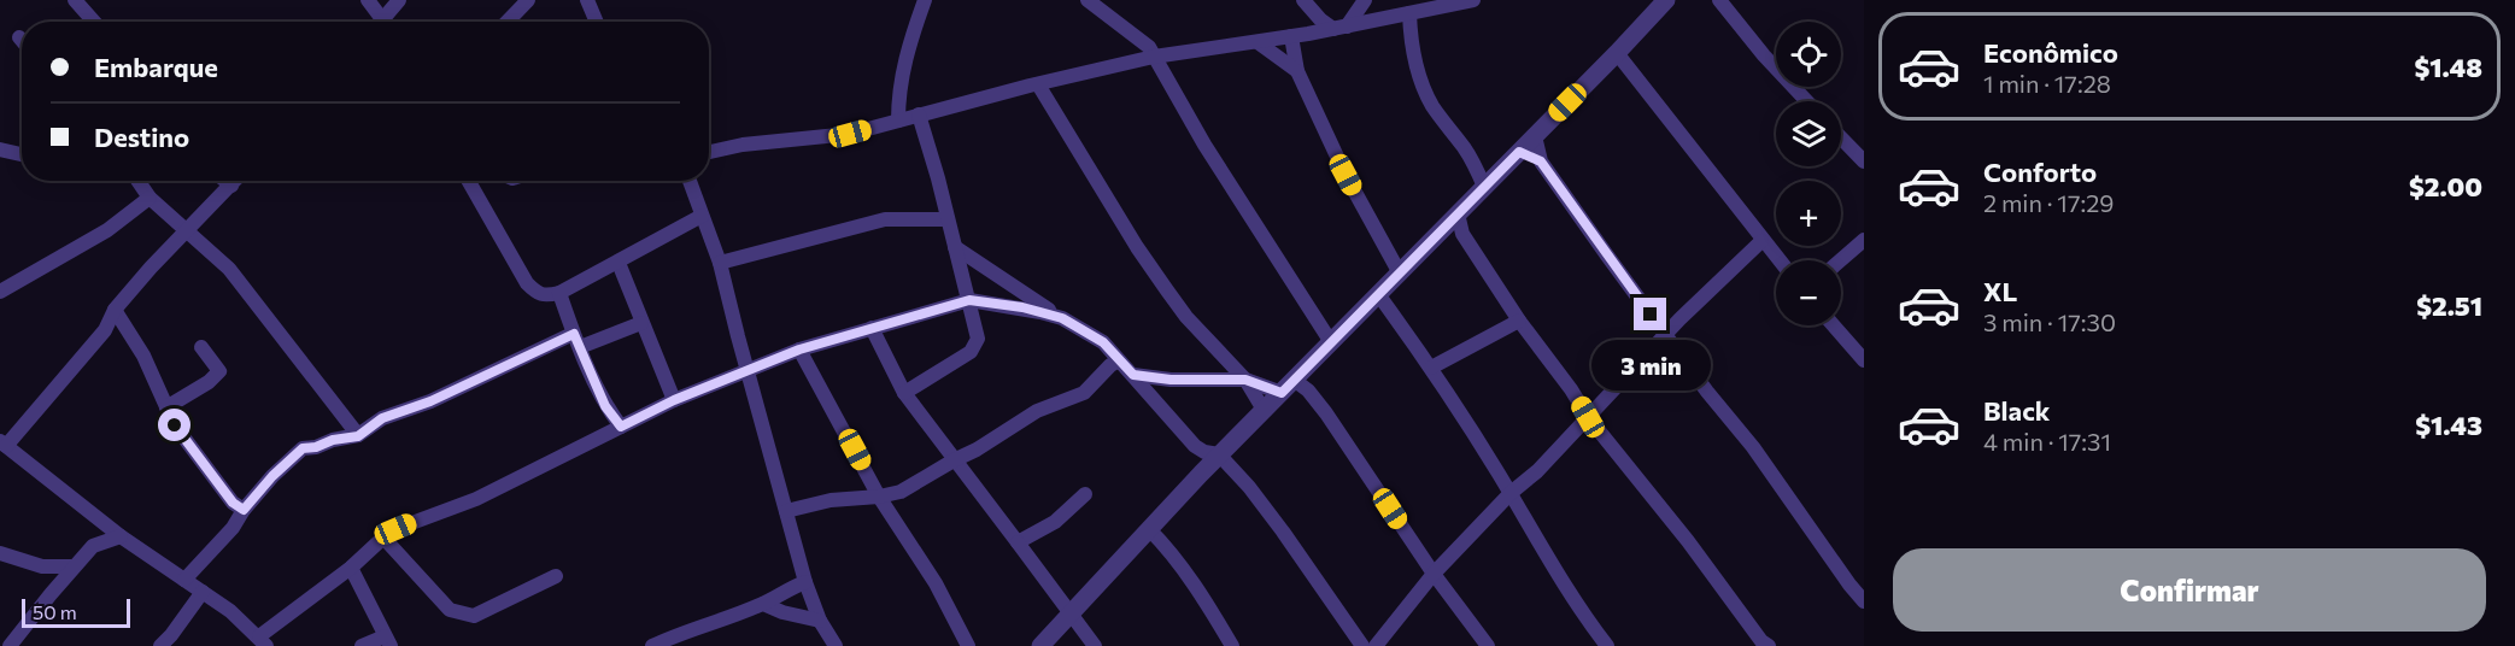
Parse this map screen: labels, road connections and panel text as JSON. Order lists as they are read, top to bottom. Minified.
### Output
{"scale_bar":"50 m","page":{"list":[{"name":"Econômico","note":"1 min · 17:28","value":"$1.48"},{"name":"Conforto","note":"2 min · 17:29","value":"$2.00"},{"name":"XL","note":"3 min · 17:30","value":"$2.51"},{"name":"Black","note":"4 min · 17:31","value":"$1.43"}],"map_buttons":["+","−"],"banner":["Embarque","Destino"],"bubble":"3 min","buttons":"Confirmar","scale":"50 m"}}
